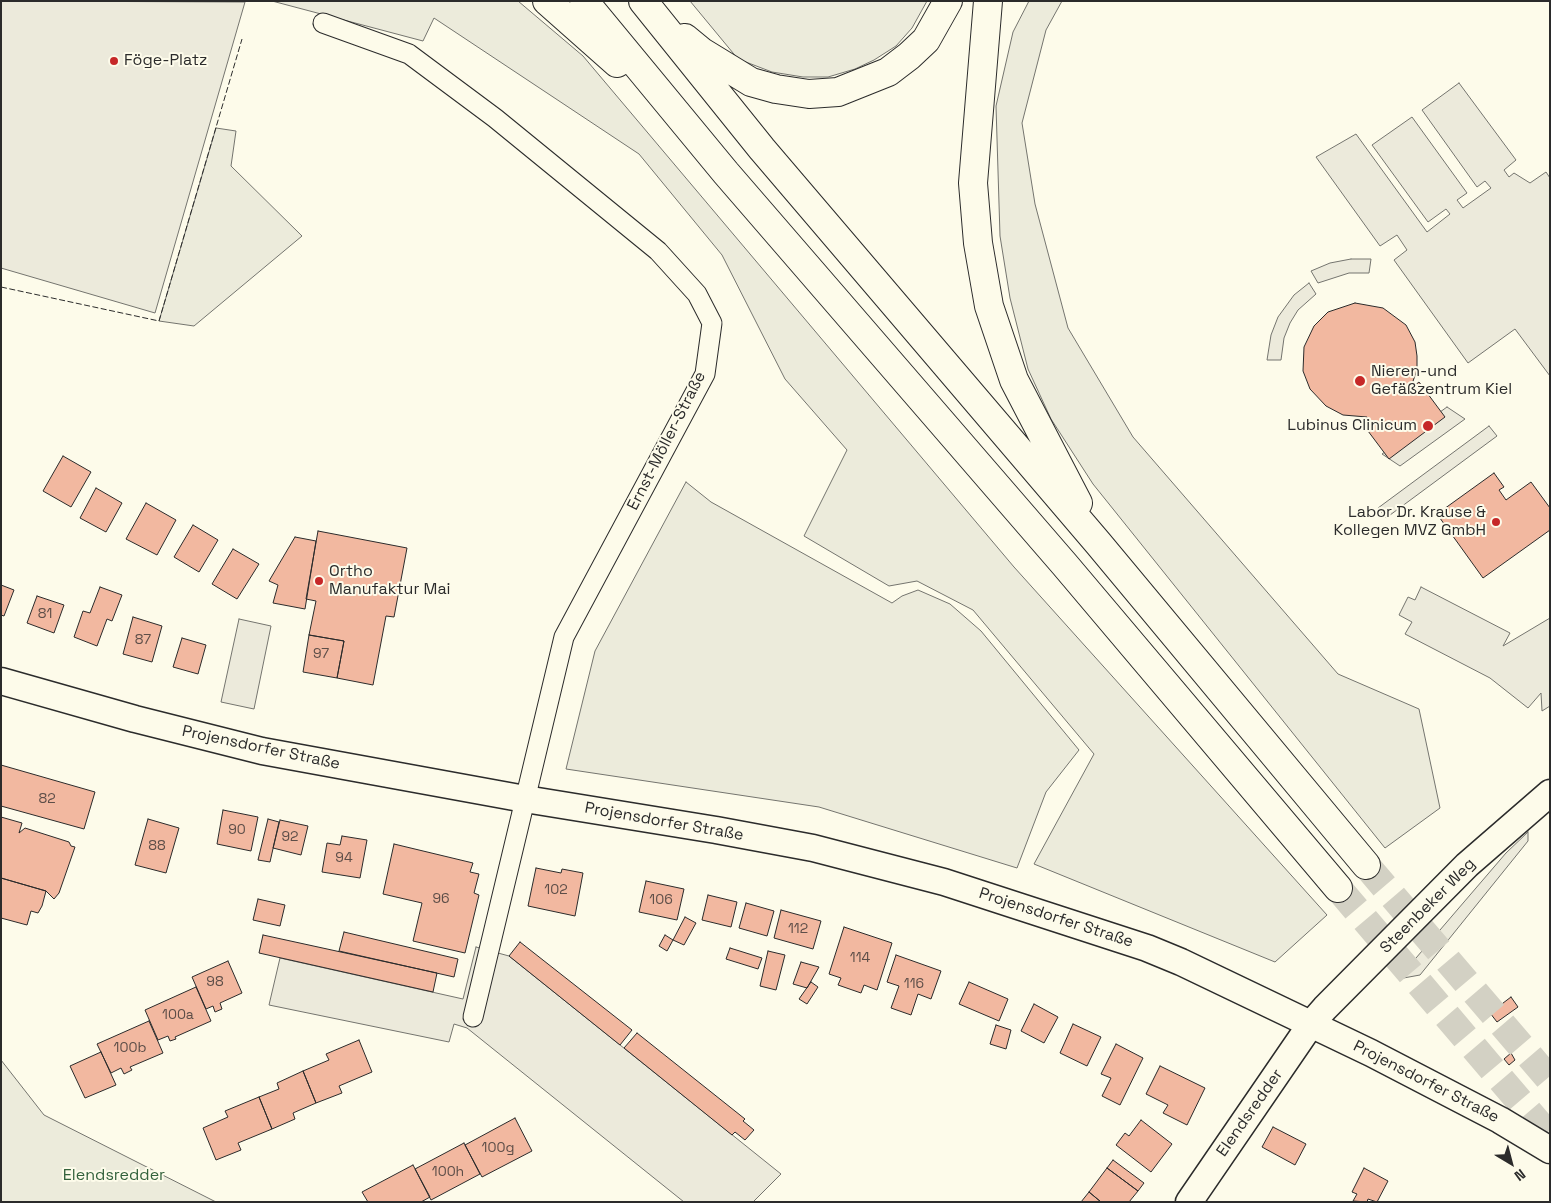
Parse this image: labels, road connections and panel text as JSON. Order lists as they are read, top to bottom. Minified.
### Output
{"streets":{"street":["Ernst-Möller-Straße","Projensdorfer Straße","Steenbeker Weg","Elendsredder"]},"crossings":[["Ernst-Möller-Straße","Projensdorfer Straße"],["Projensdorfer Straße","Steenbeker Weg"],["Projensdorfer Straße","Elendsredder"],["Steenbeker Weg","Elendsredder"]],"parks":["Elendsredder"],"places":["Föge-Platz","Nieren-und Gefäßzentrum Kiel","Lubinus Clinicum","Labor Dr. Krause & Kollegen MVZ GmbH","Ortho Manufaktur Mai"],"house_numbers":["81","87","97","82","90","92","88","94","102","96","106","112","114","98","116","100a","100b","100g","100h"],"north":"bottom right"}
